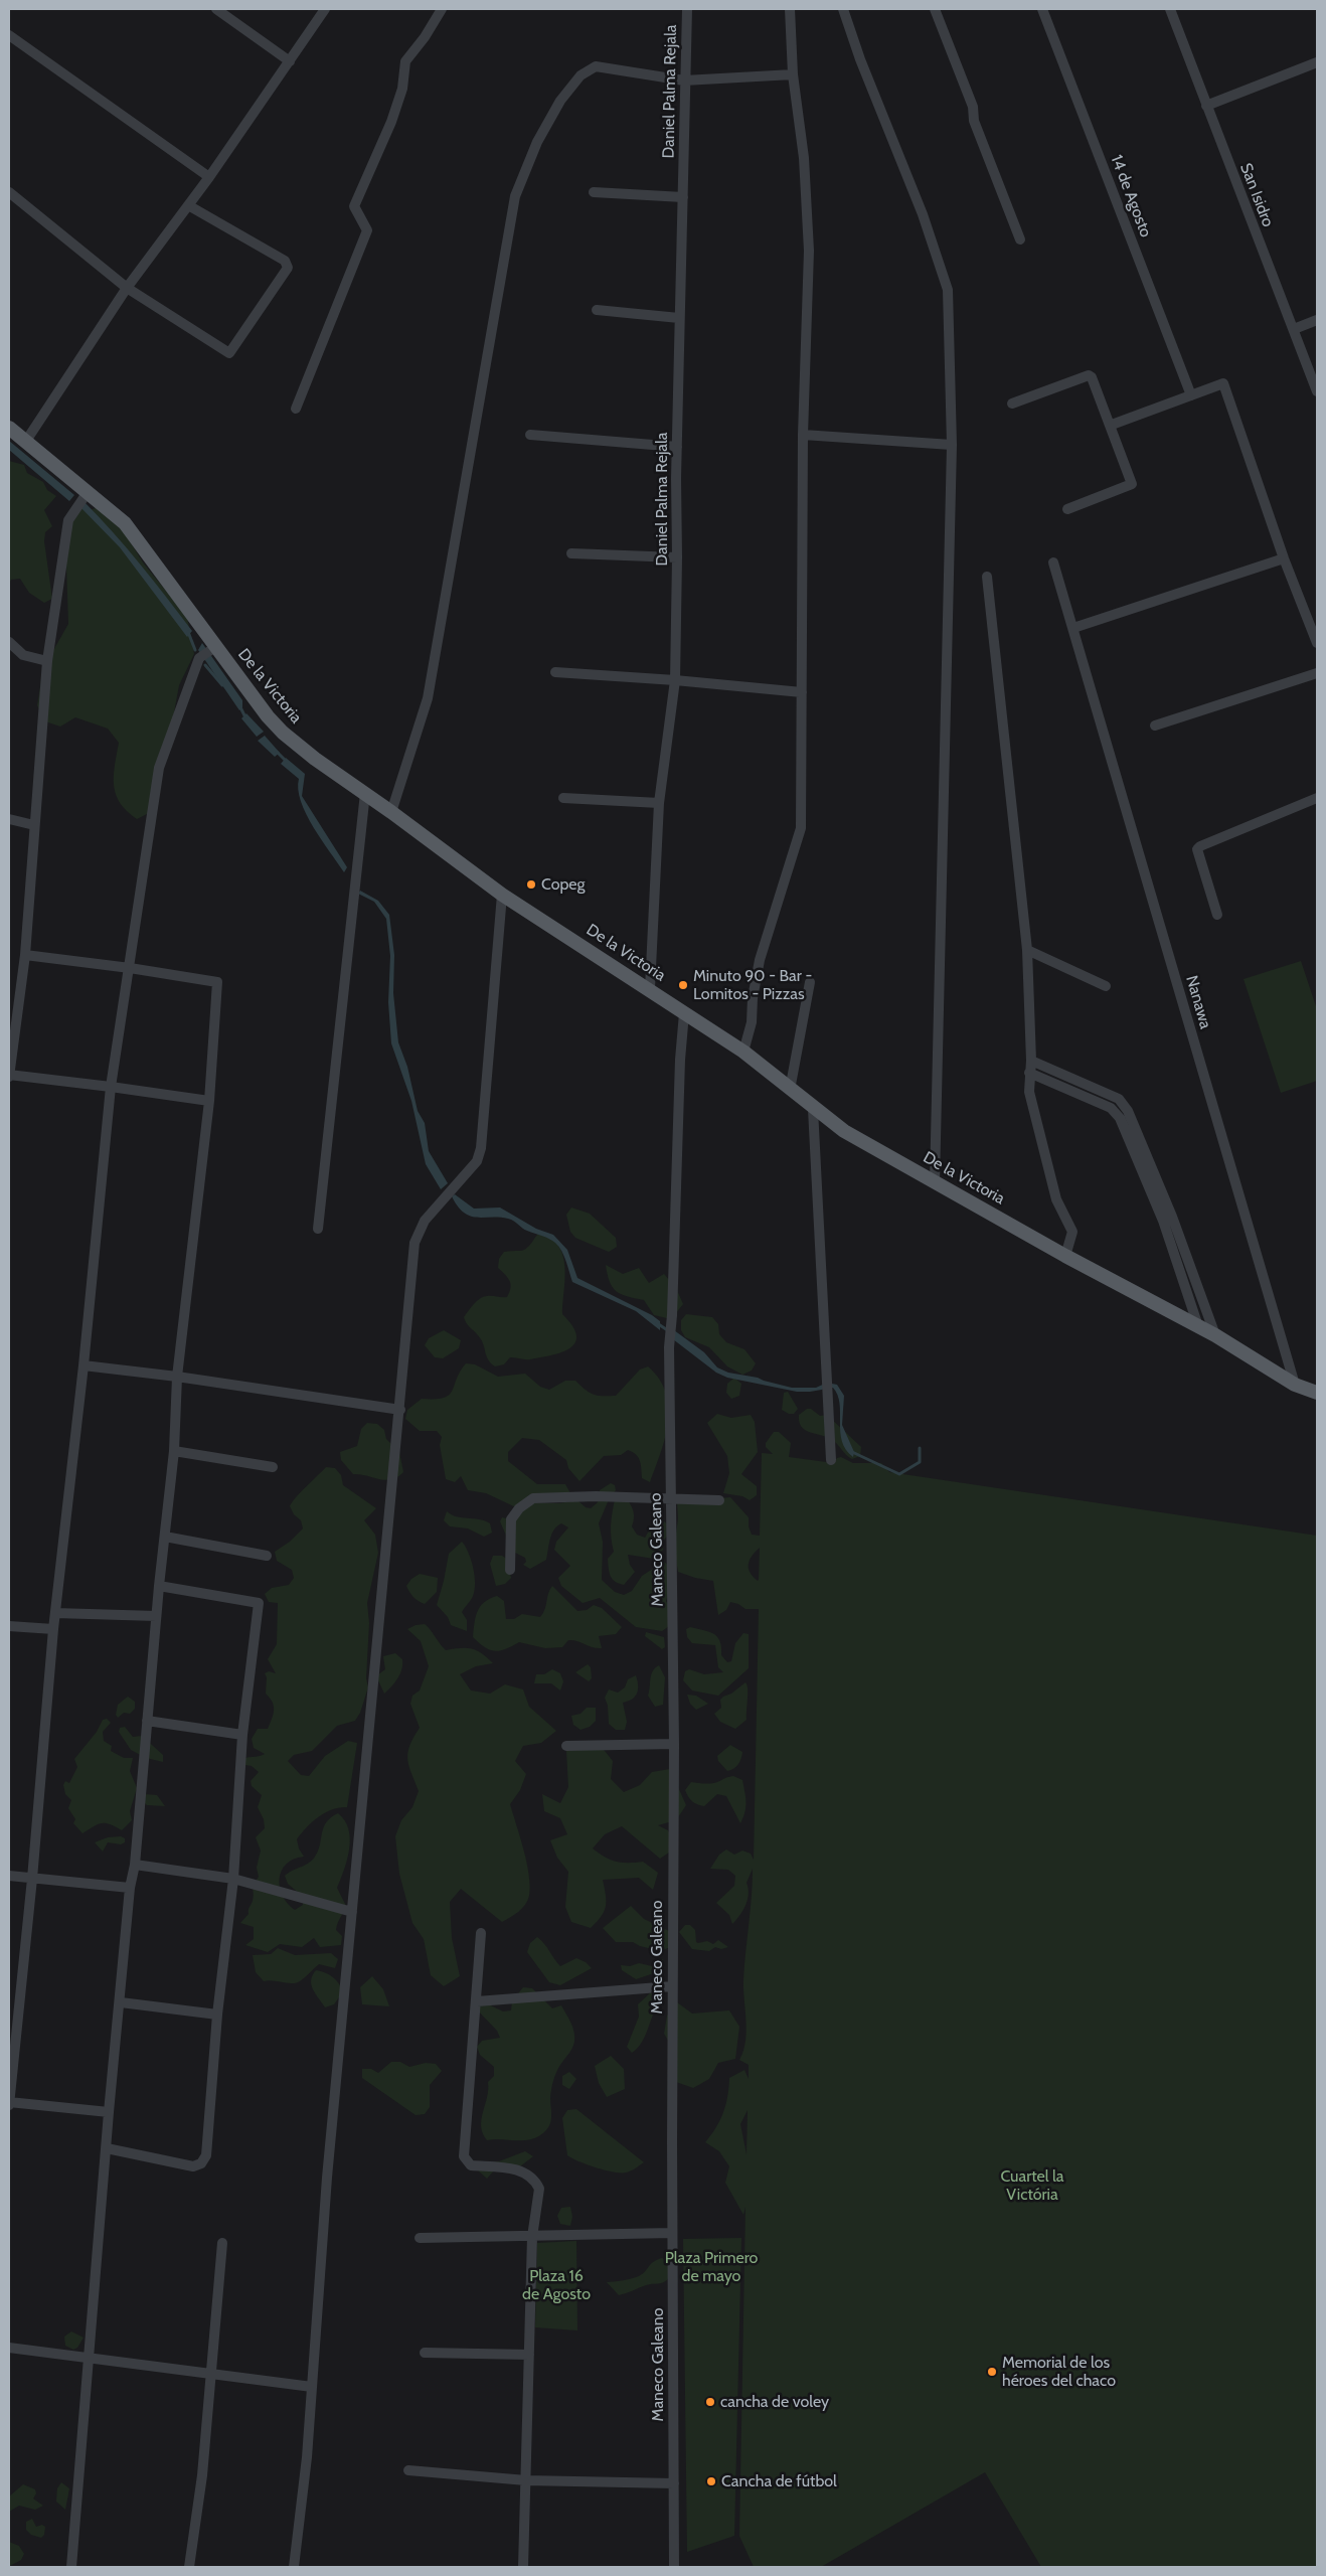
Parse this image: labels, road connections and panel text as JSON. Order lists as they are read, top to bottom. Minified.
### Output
{"streets":{"main road":["De la Victoria"],"street":["Daniel Palma Rejala","San Isidro","14 de Agosto","Nanawa","Maneco Galeano"]},"crossings":[["Daniel Palma Rejala","De la Victoria"],["De la Victoria","Nanawa"],["De la Victoria","Maneco Galeano"]],"parks":["Cuartel la Victória","Plaza Primero de mayo","Plaza 16 de Agosto"],"places":["Copeg","Minuto 90 - Bar - Lomitos - Pizzas","Memorial de los héroes del chaco","cancha de voley","Cancha de fútbol"]}
